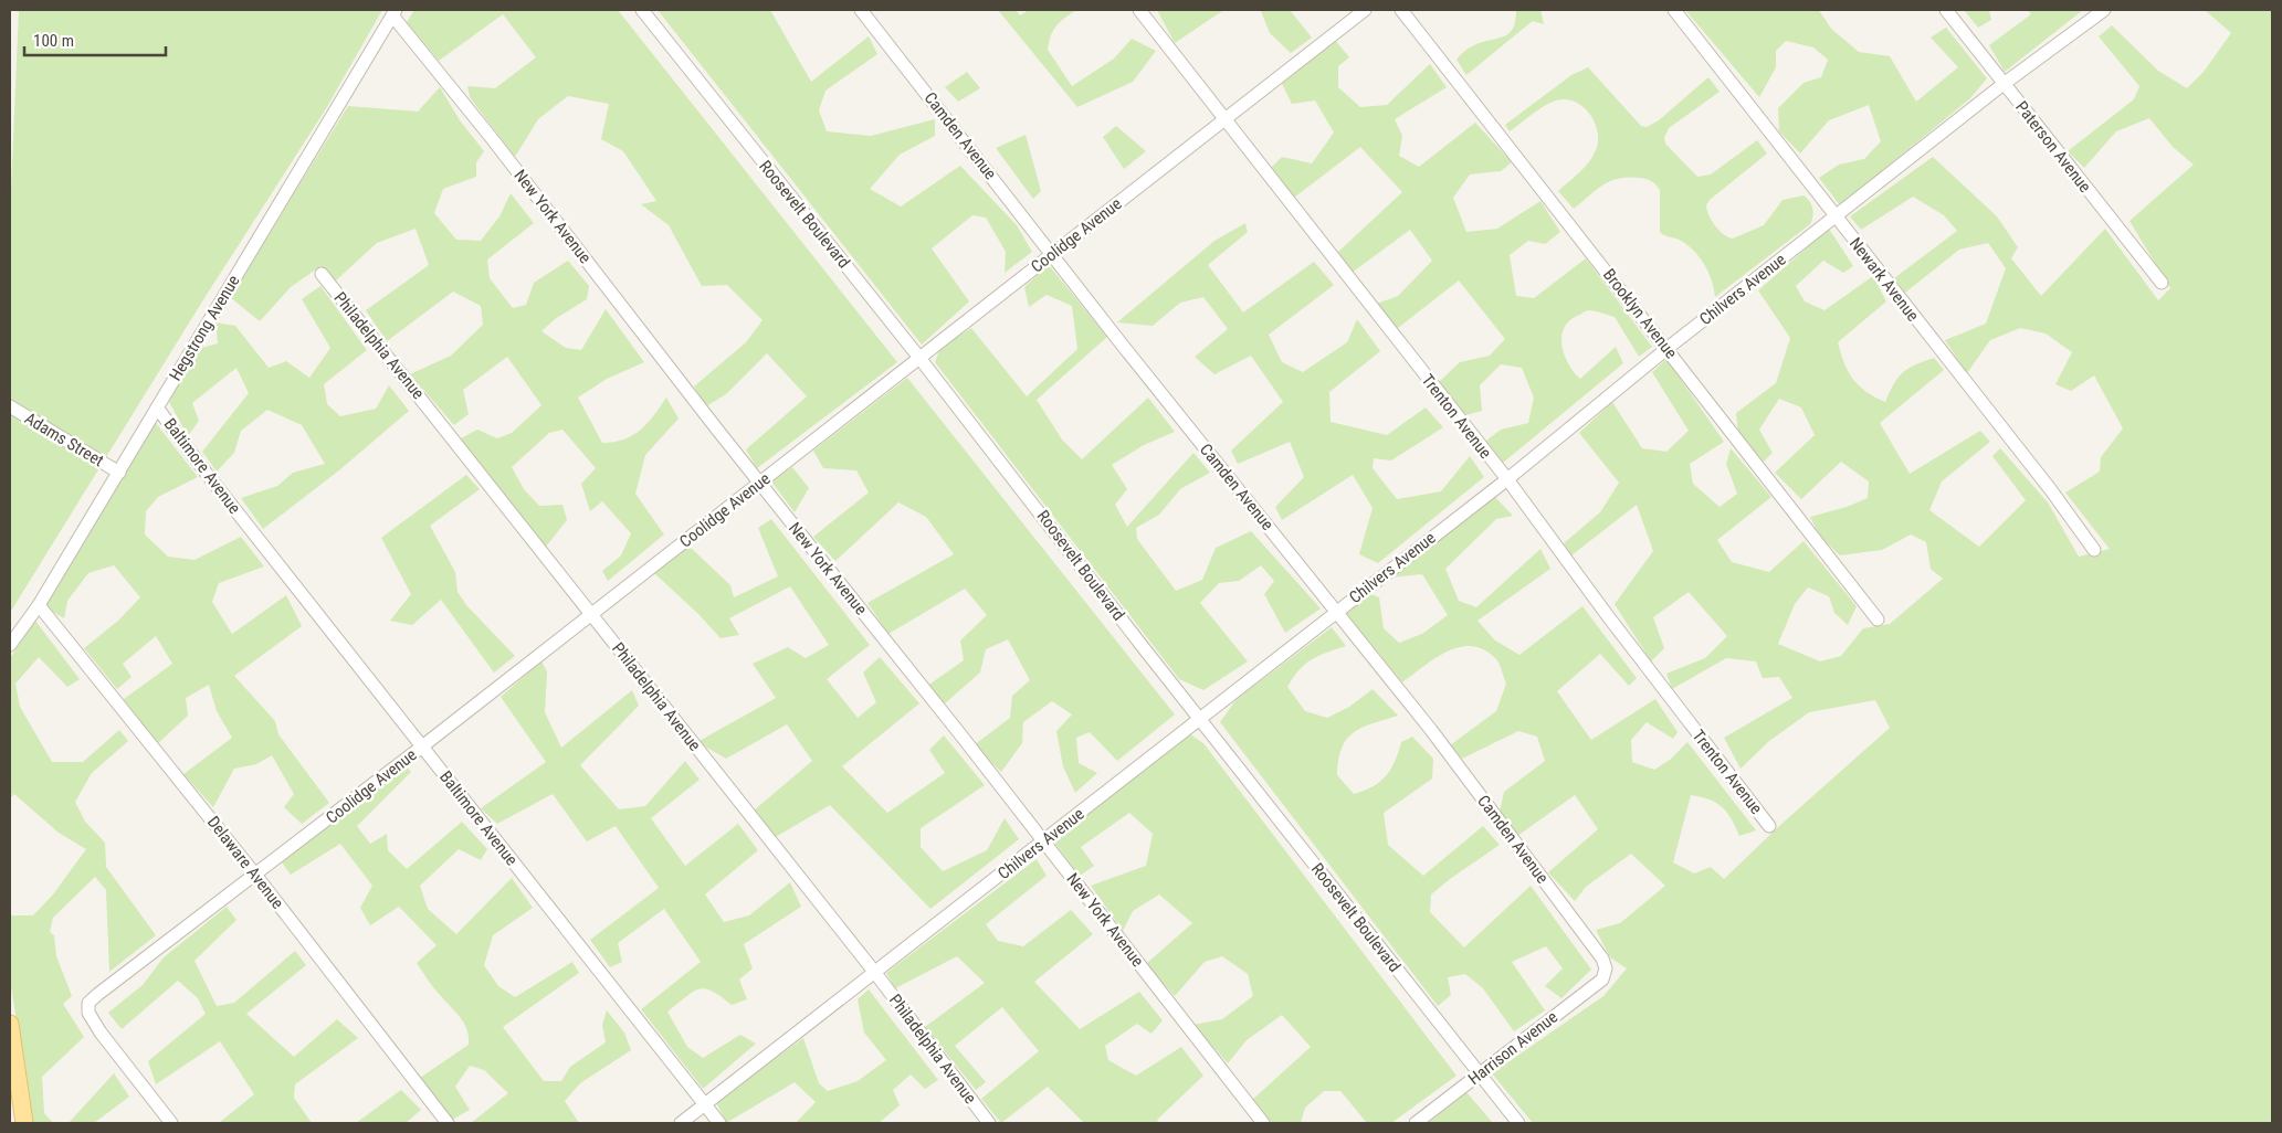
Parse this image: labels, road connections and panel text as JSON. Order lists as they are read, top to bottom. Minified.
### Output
{"streets":{"street":["Camden Avenue","Paterson Avenue","Roosevelt Boulevard","New York Avenue","Coolidge Avenue","Newark Avenue","Chilvers Avenue","Brooklyn Avenue","Hegstrong Avenue","Philadelphia Avenue","Trenton Avenue","Adams Street","Baltimore Avenue","Delaware Avenue","Harrison Avenue"]},"crossings":[["Camden Avenue","Coolidge Avenue"],["Camden Avenue","Chilvers Avenue"],["Camden Avenue","Harrison Avenue"],["Paterson Avenue","Chilvers Avenue"],["Roosevelt Boulevard","Coolidge Avenue"],["Roosevelt Boulevard","Chilvers Avenue"],["Roosevelt Boulevard","Harrison Avenue"],["New York Avenue","Coolidge Avenue"],["New York Avenue","Chilvers Avenue"],["New York Avenue","Hegstrong Avenue"],["Coolidge Avenue","Philadelphia Avenue"],["Coolidge Avenue","Trenton Avenue"],["Coolidge Avenue","Baltimore Avenue"],["Coolidge Avenue","Delaware Avenue"],["Newark Avenue","Chilvers Avenue"],["Chilvers Avenue","Brooklyn Avenue"],["Chilvers Avenue","Philadelphia Avenue"],["Chilvers Avenue","Trenton Avenue"],["Chilvers Avenue","Baltimore Avenue"],["Hegstrong Avenue","Adams Street"],["Hegstrong Avenue","Baltimore Avenue"],["Hegstrong Avenue","Delaware Avenue"]],"scale_bar":"100 m"}
